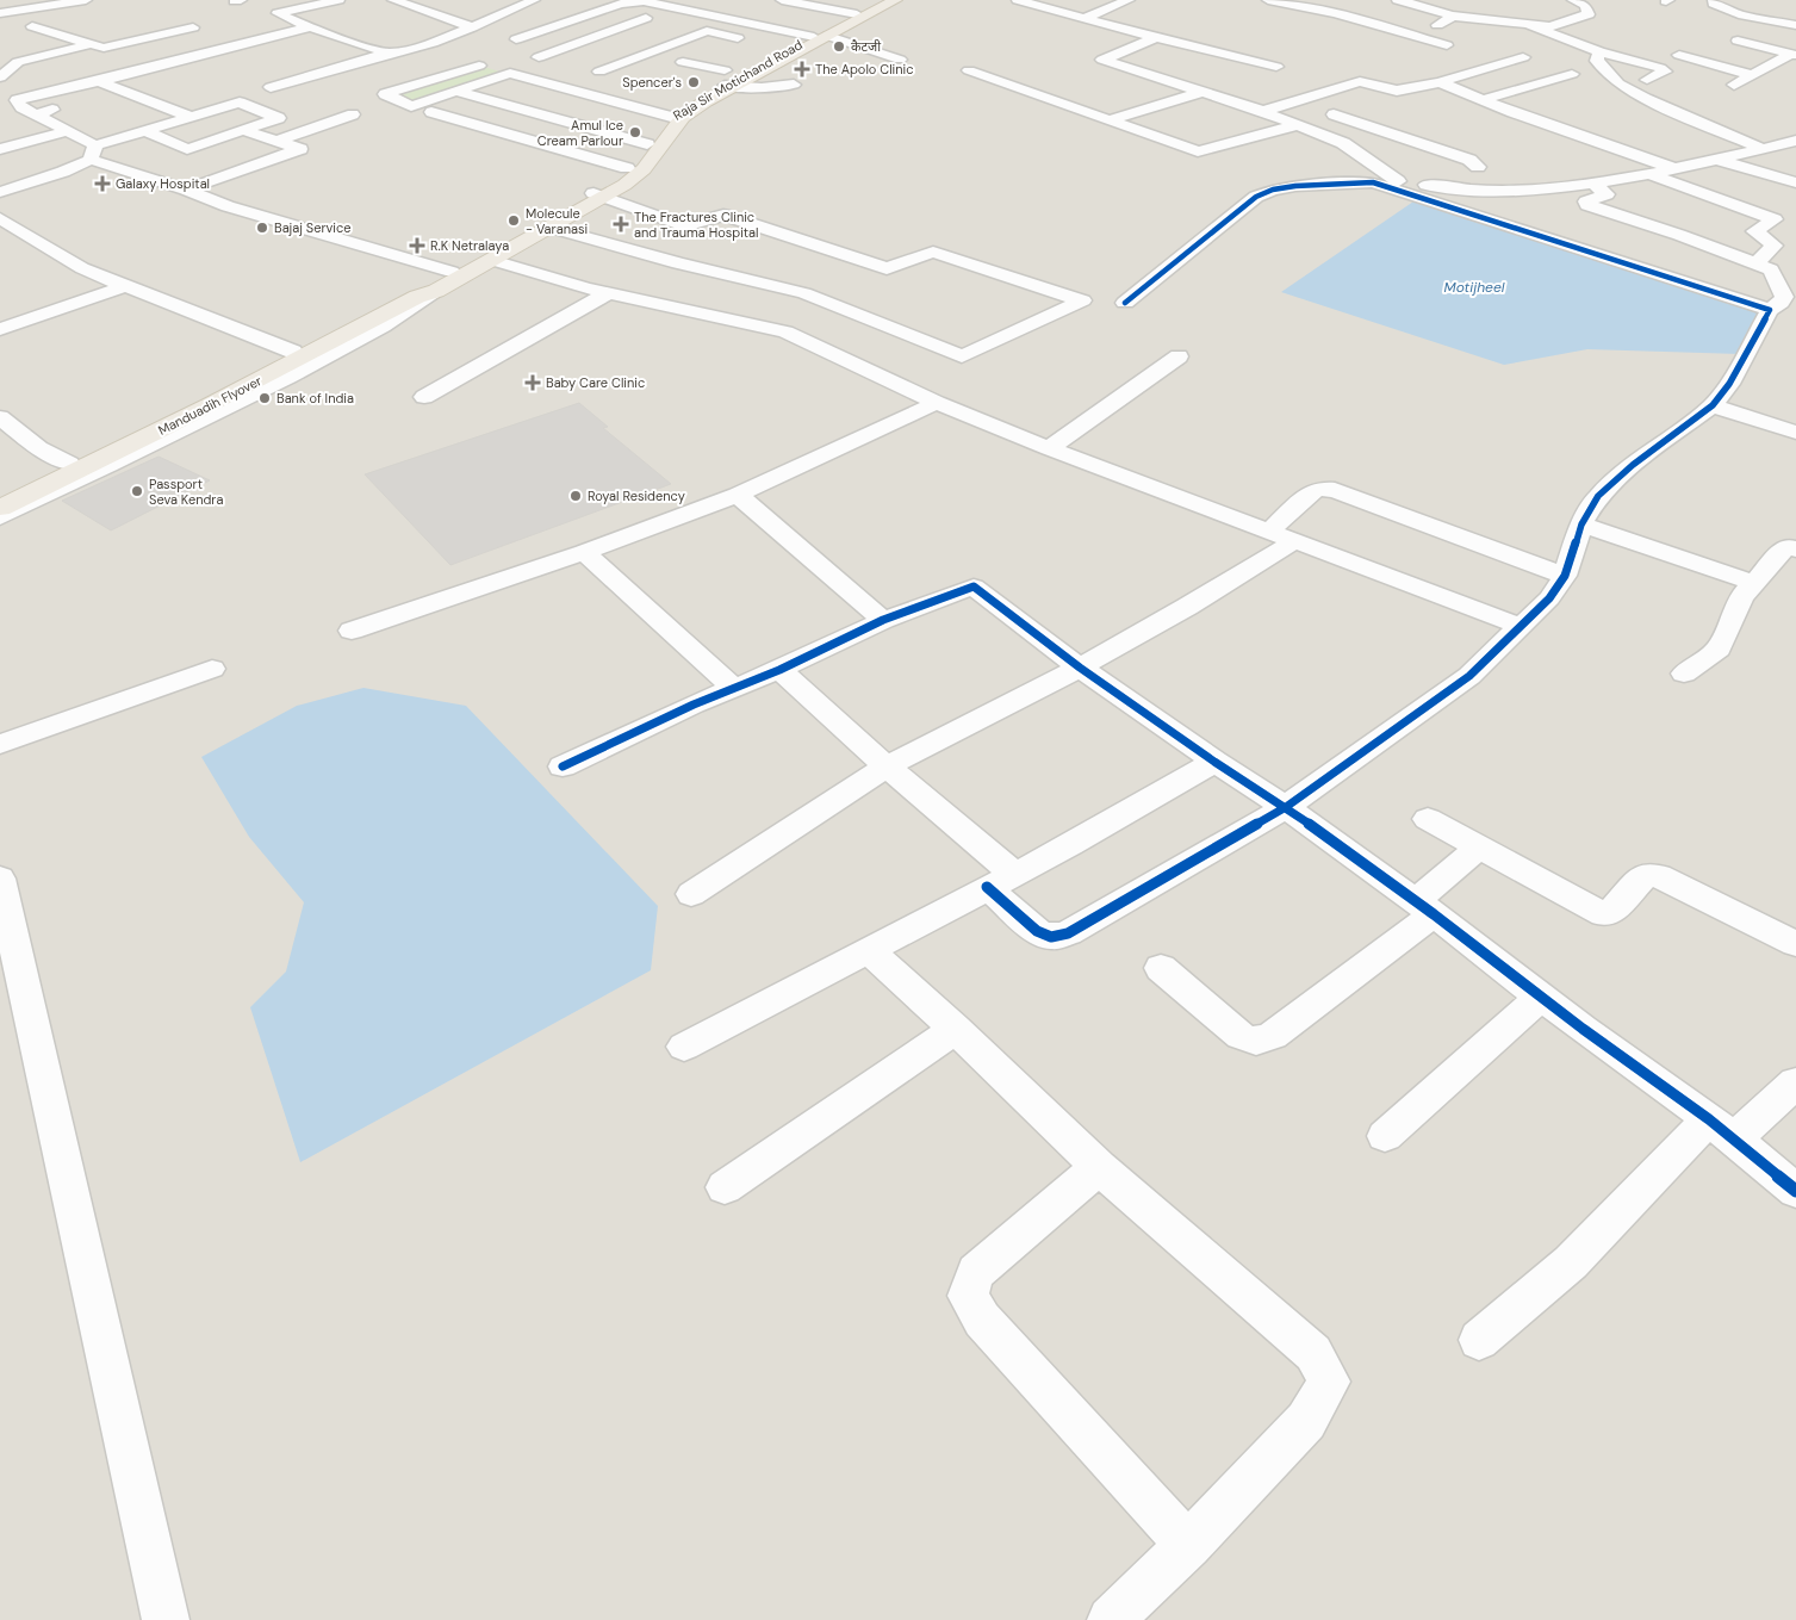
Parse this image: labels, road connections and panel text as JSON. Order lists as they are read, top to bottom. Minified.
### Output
{"streets":{"main road":["Raja Sir Motichand Road","Manduadih Flyover"]},"crossings":[["Raja Sir Motichand Road","Manduadih Flyover"]],"water":["Motijheel"],"places":{"other":["कैटजी","Spencer's","Amul Ice Cream Parlour","Molecule - Varanasi","Bajaj Service","Bank of India","Passport Seva Kendra","Royal Residency"],"health":["The Apolo Clinic","Galaxy Hospital","The Fractures Clinic and Trauma Hospital","R.K Netralaya","Baby Care Clinic"]}}
